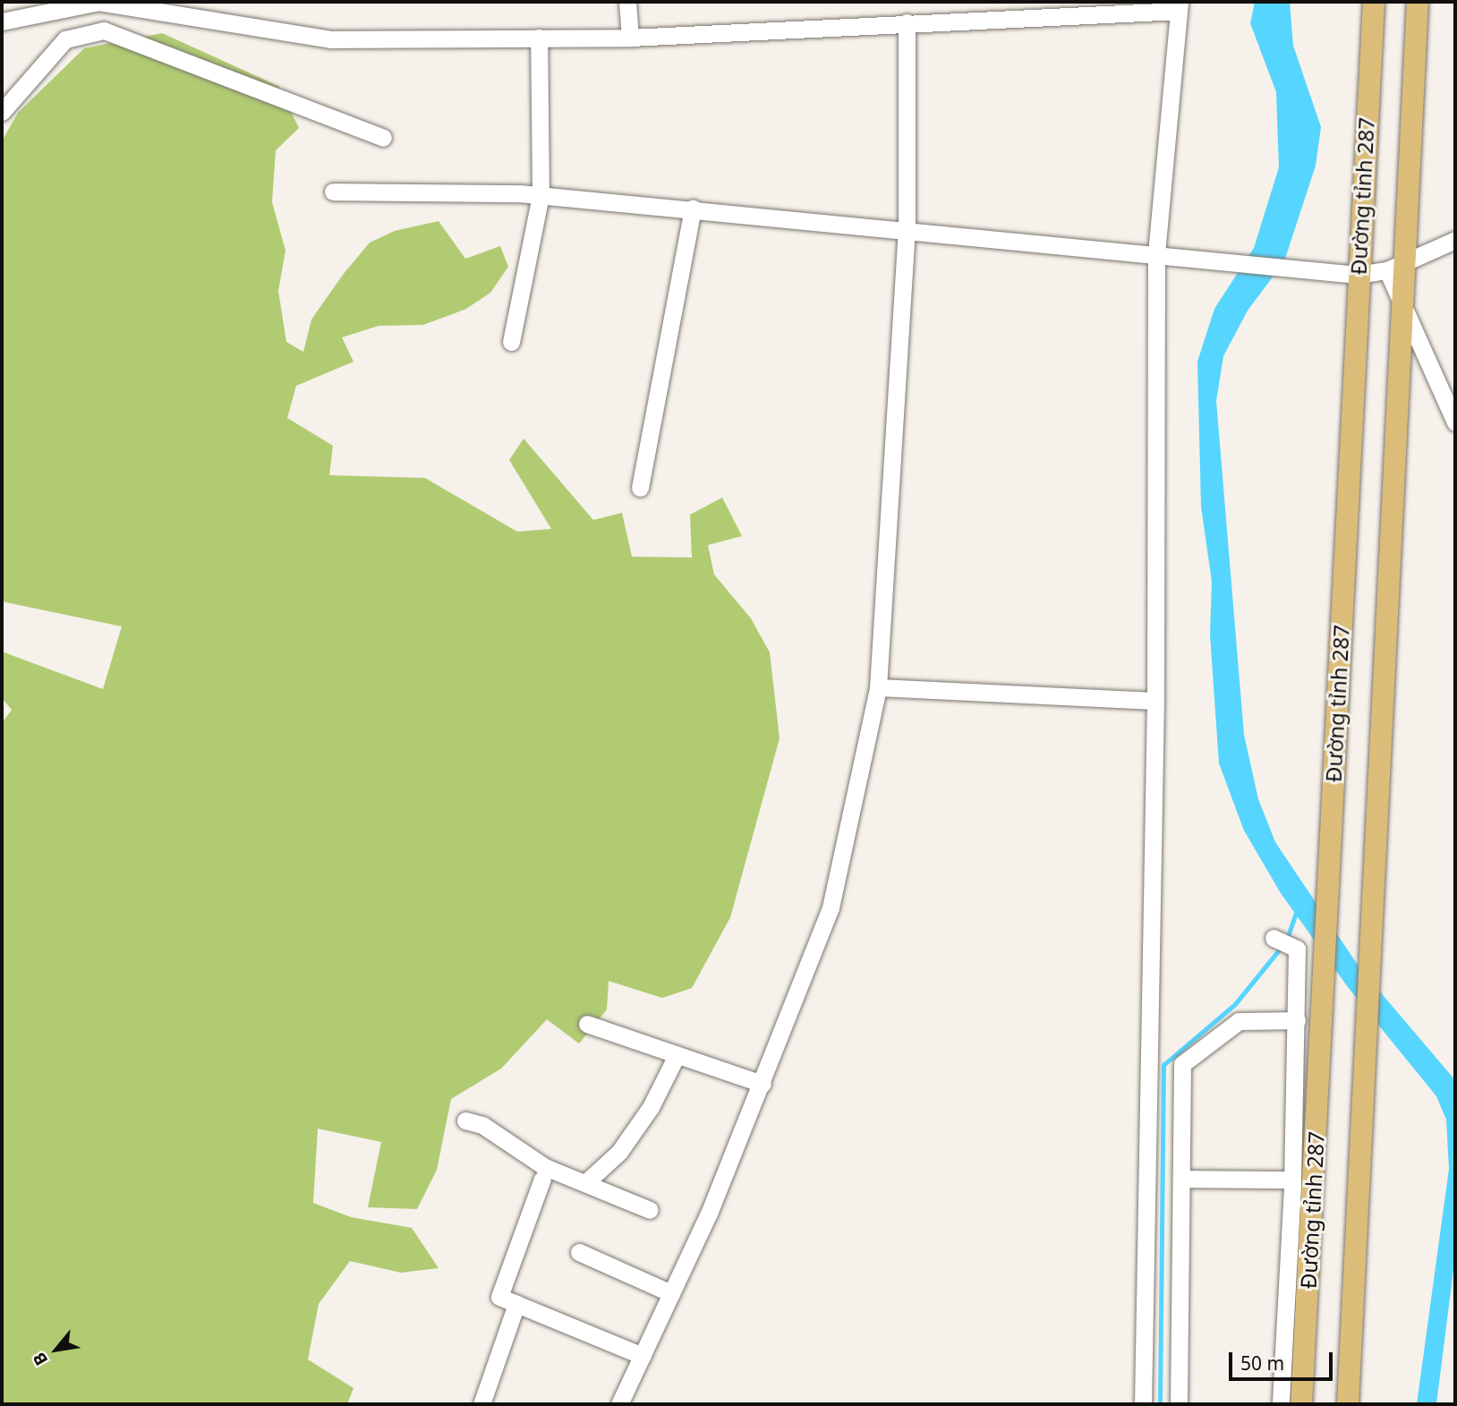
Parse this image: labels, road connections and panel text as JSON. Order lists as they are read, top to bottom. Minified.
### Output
{"streets":{"main road":["Đường tỉnh 287"]},"scale_bar":"50 m","north":"bottom left"}
